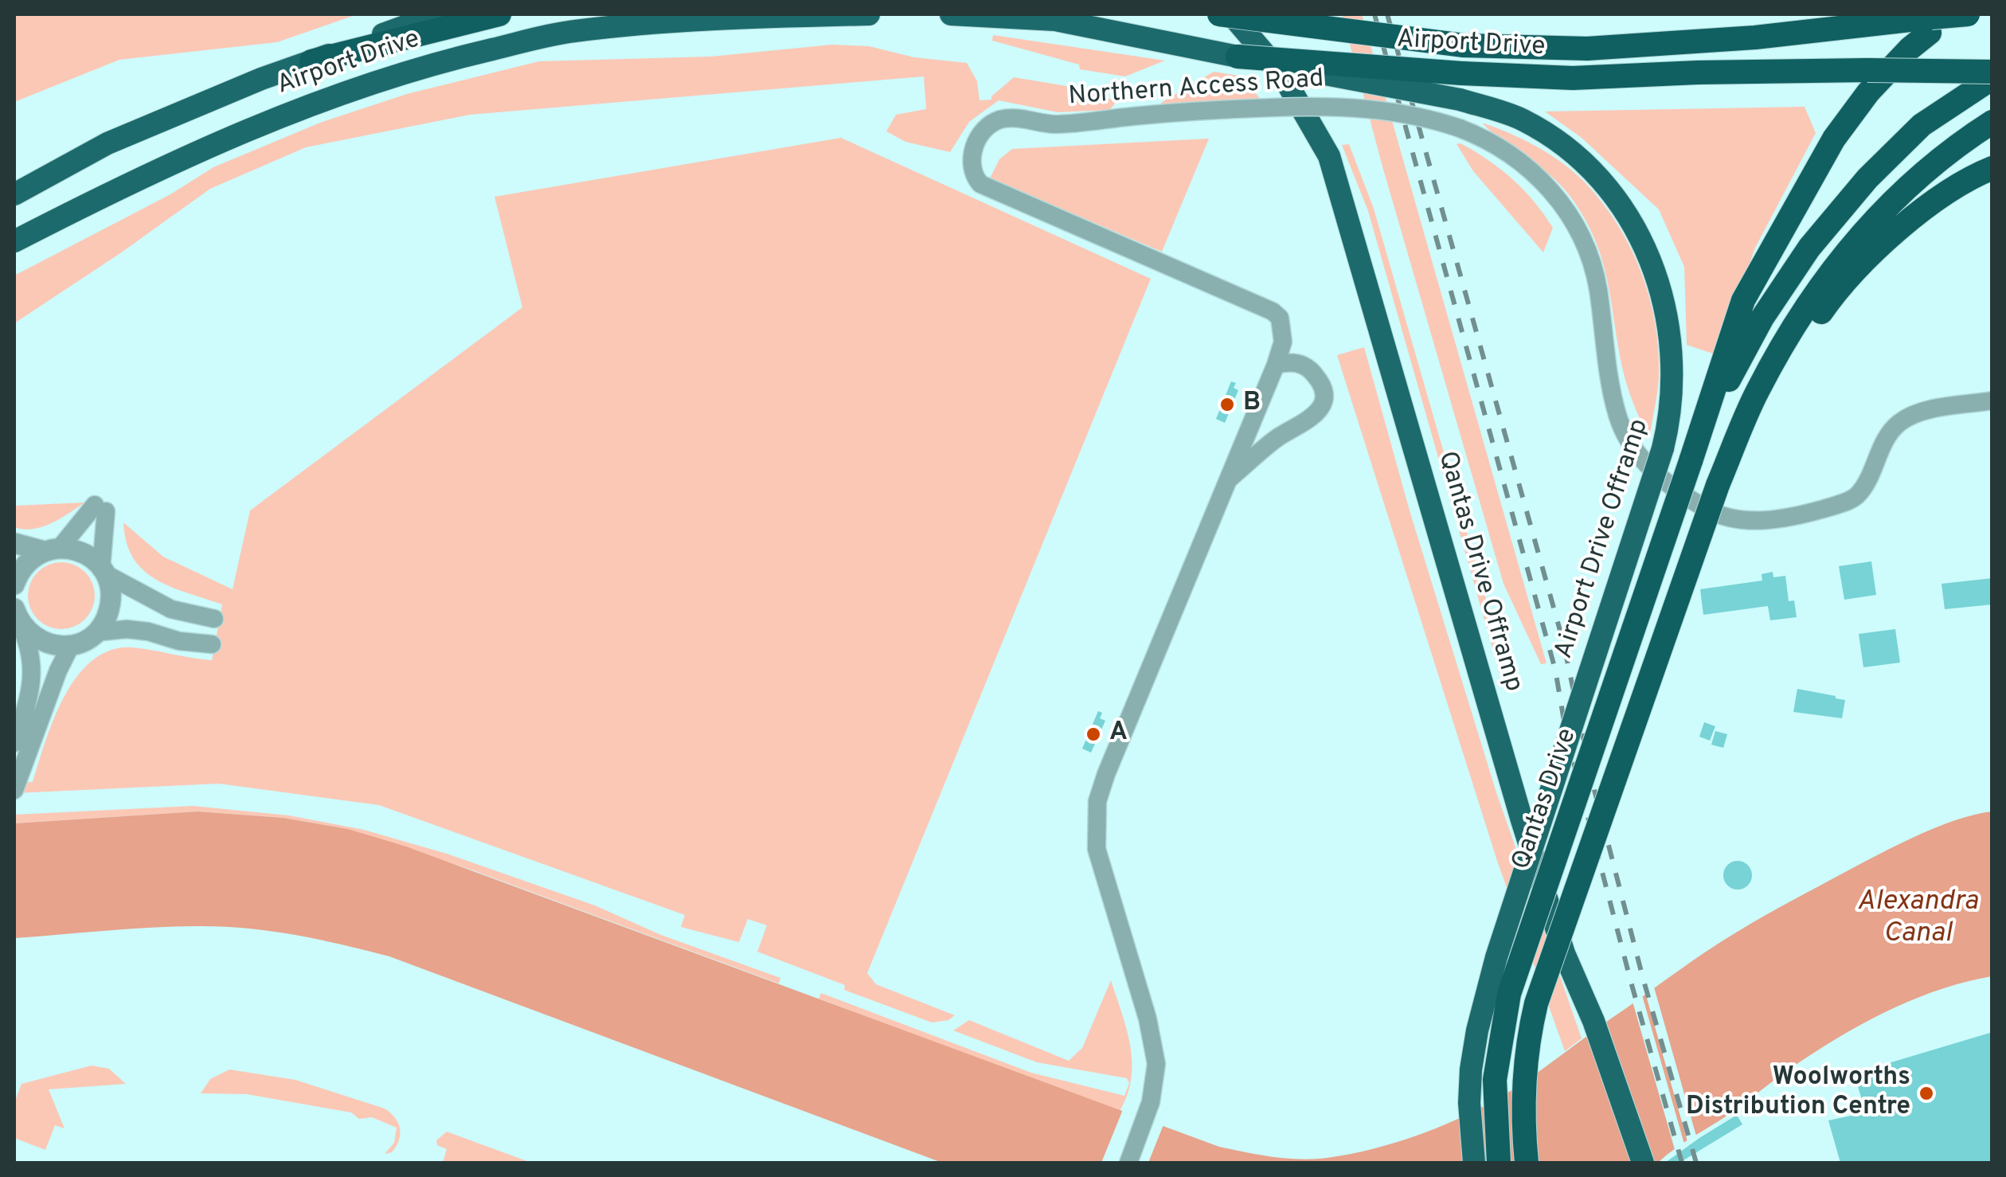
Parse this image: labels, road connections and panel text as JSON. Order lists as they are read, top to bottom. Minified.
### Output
{"streets":{"highway":["Airport Drive","Airport Drive Offramp","Qantas Drive Offramp","Qantas Drive"],"street":["Northern Access Road"]},"crossings":[["Airport Drive","Airport Drive Offramp"]],"water":["Alexandra Canal"],"places":["B","A","Woolworths Distribution Centre"]}
